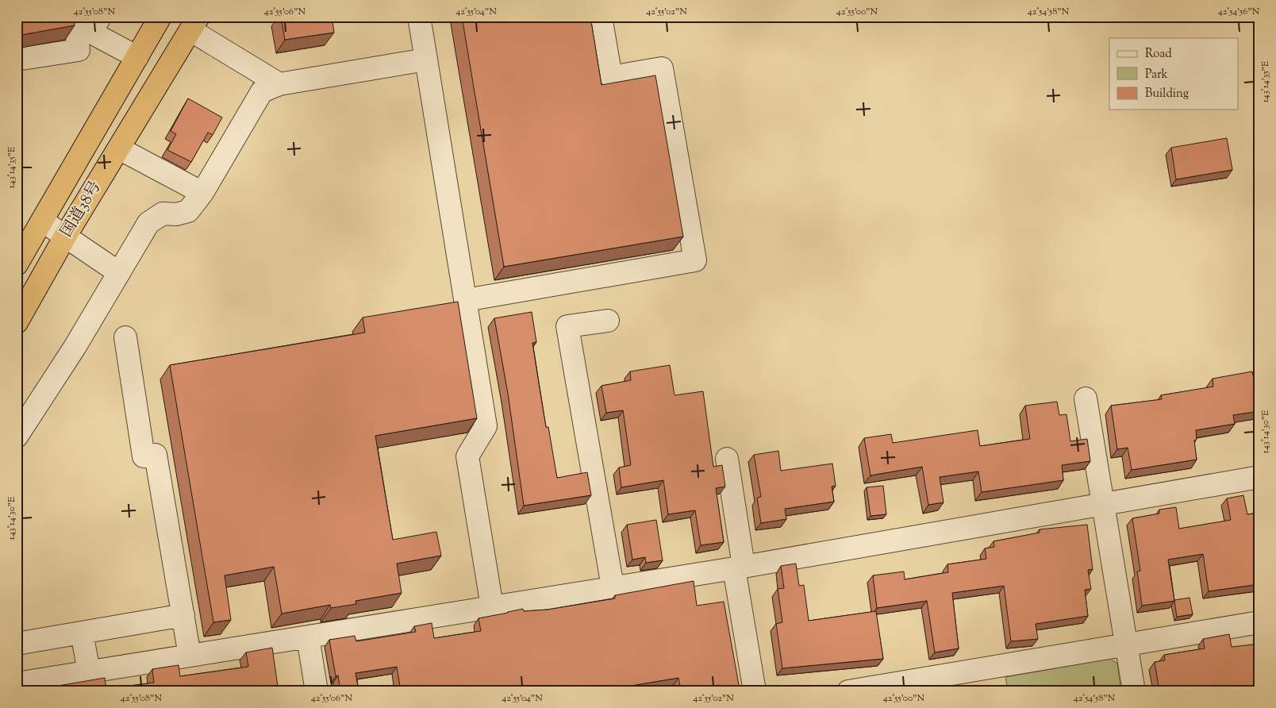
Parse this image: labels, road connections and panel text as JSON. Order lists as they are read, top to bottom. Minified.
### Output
{"streets":{"highway":["国道38号"]},"legend":["Road","Park","Building"],"coordinates":["42°55'08\"N","42°55'06\"N","42°55'04\"N","42°55'02\"N","42°55'00\"N","42°54'58\"N","42°54'56\"N","143°14'35\"E","143°14'30\"E"]}
